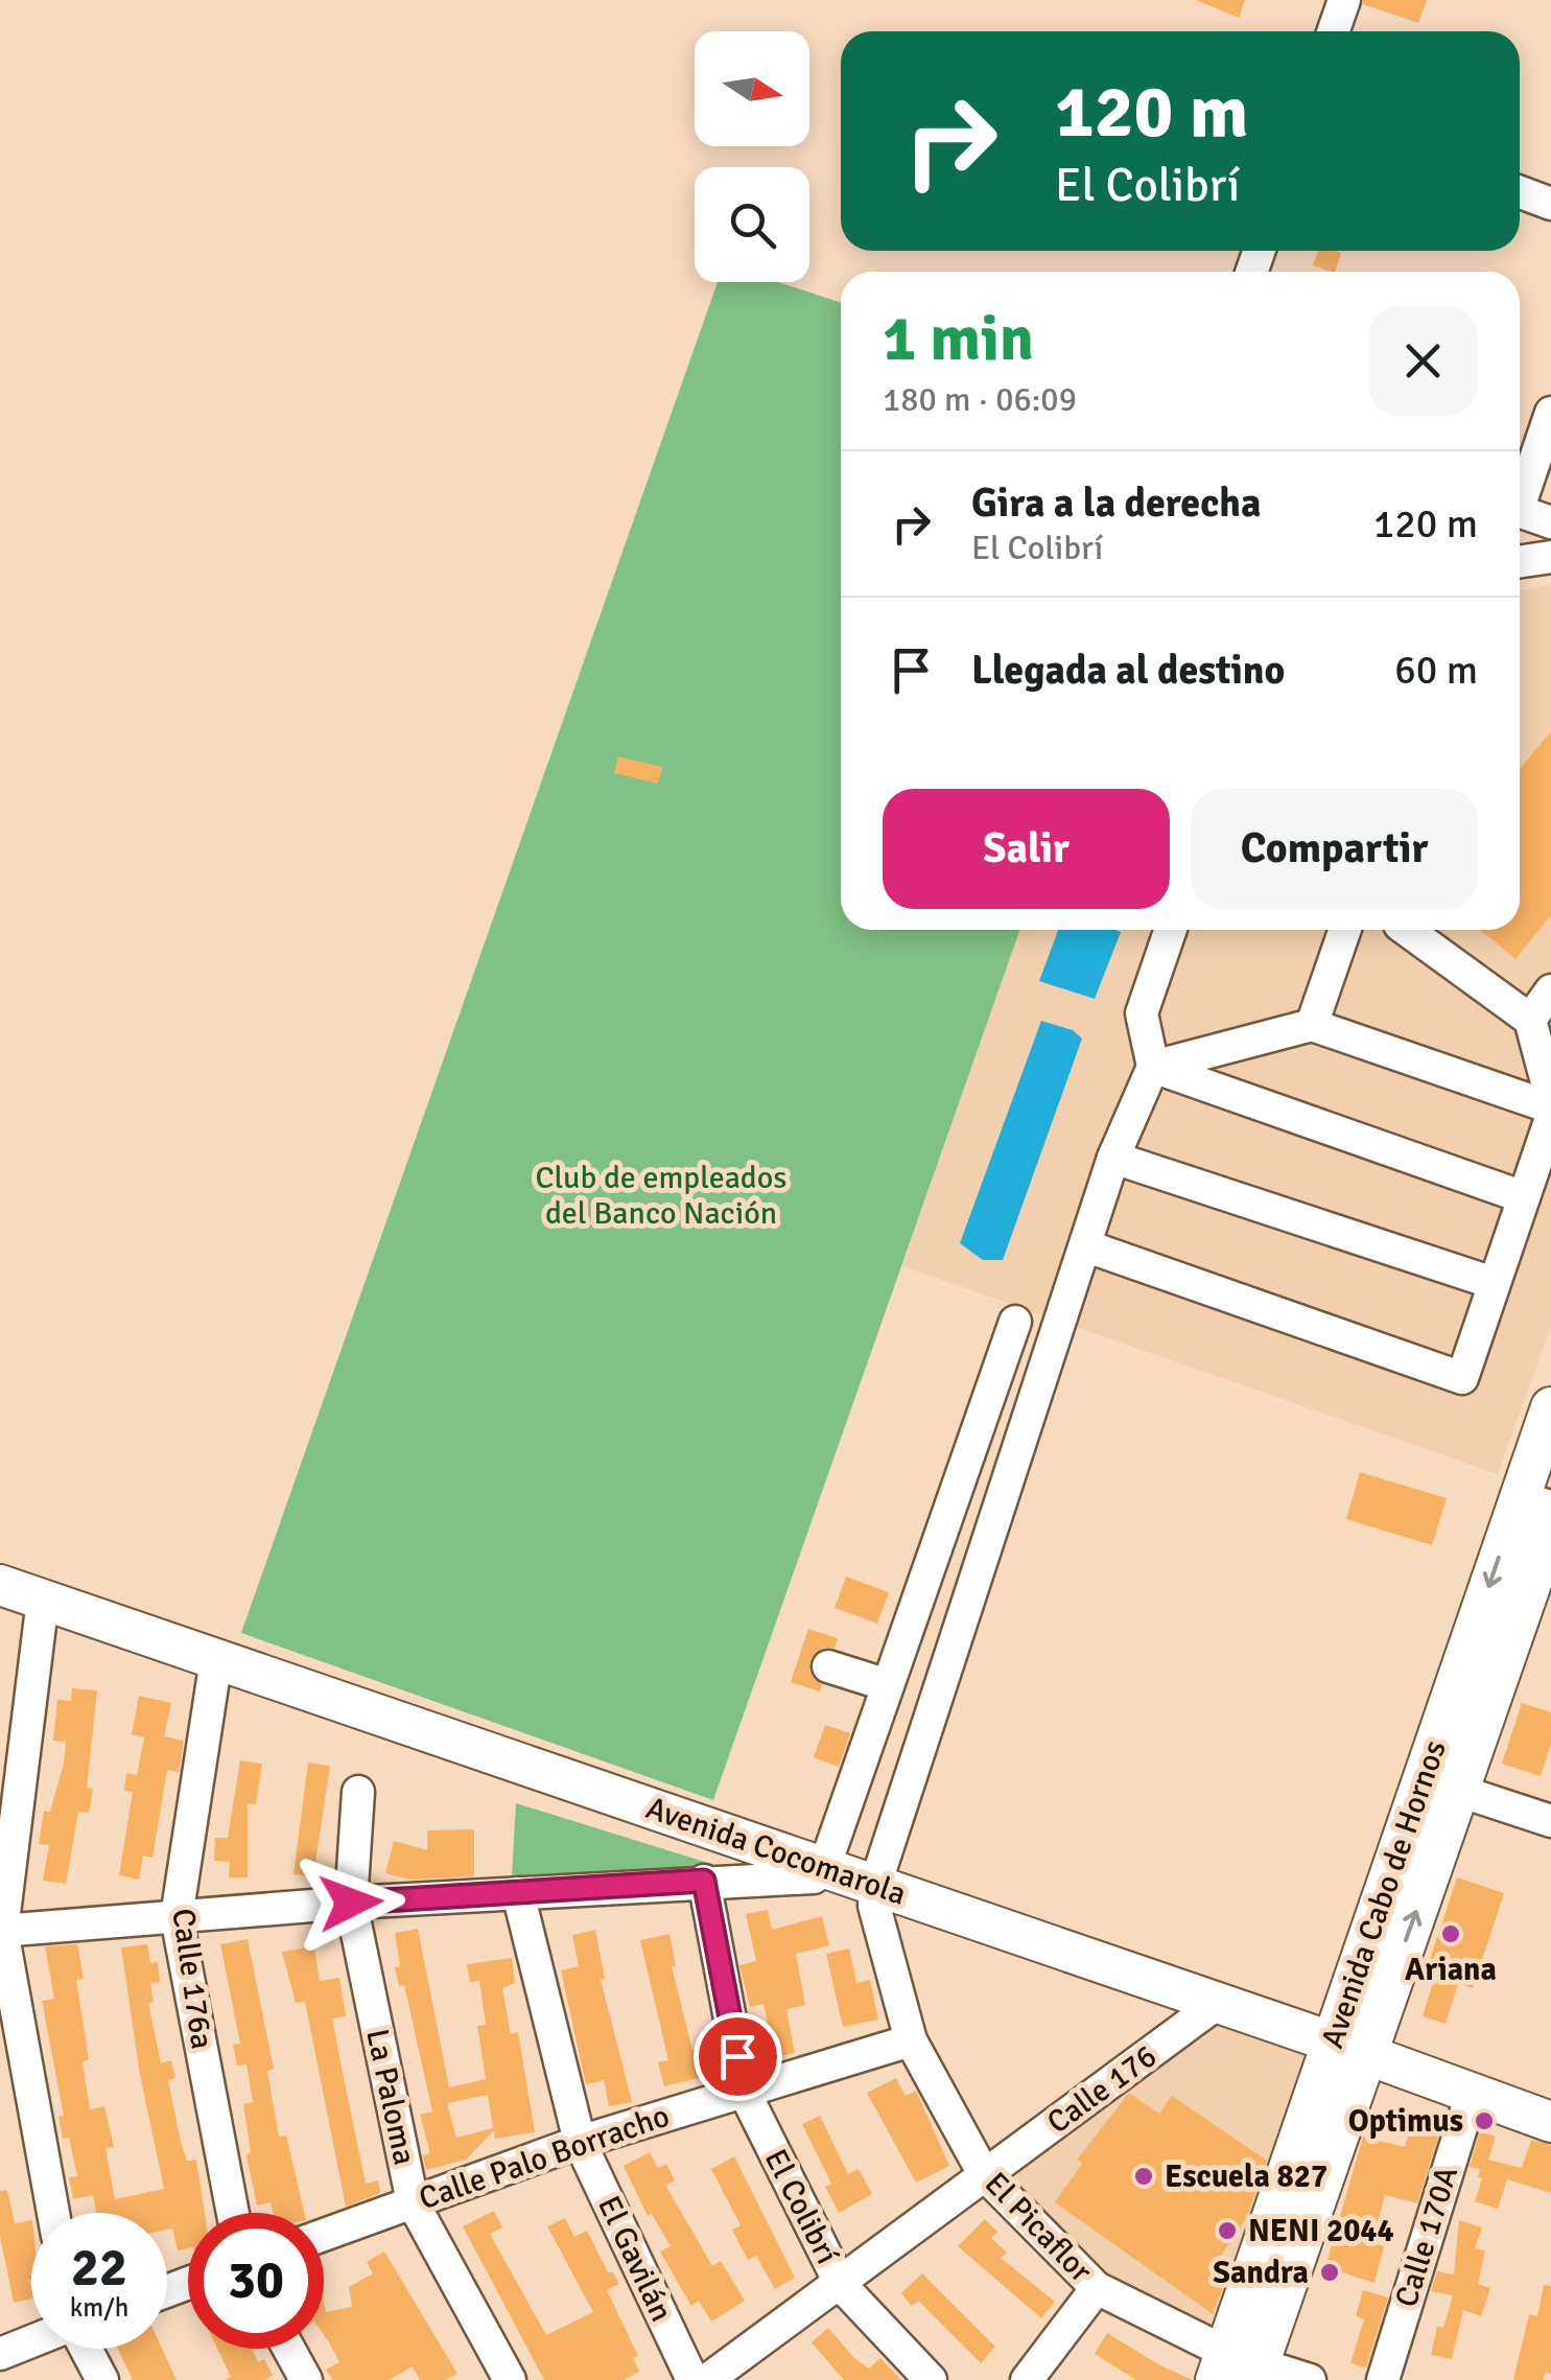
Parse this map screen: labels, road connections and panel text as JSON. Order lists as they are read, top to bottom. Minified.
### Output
{"streets":{"main road":["Avenida Cocomarola","Avenida Cabo de Hornos"],"street":["Calle 176a","Calle 176","La Paloma","Calle Palo Borracho","El Colibrí","El Picaflor","Calle 170A","El Gavilán"]},"crossings":[["Avenida Cocomarola","Avenida Cabo de Hornos"],["Avenida Cocomarola","Calle 176a"],["Avenida Cocomarola","Calle 176"],["Avenida Cocomarola","El Picaflor"],["Avenida Cocomarola","Calle 170A"],["Avenida Cabo de Hornos","El Picaflor"],["Calle 176","El Colibrí"],["Calle 176","El Picaflor"],["La Paloma","Calle Palo Borracho"],["Calle Palo Borracho","El Colibrí"],["Calle Palo Borracho","El Picaflor"],["Calle Palo Borracho","El Gavilán"]],"parks":["Club de empleados del Banco Nación"],"places":["Ariana","Optimus","Escuela 827","NENI 2044","Sandra"],"north":"right","page":{"turn":["120 m","El Colibrí"],"heading":["1 min","180 m · 06:09"],"list":[{"name":"Gira a la derecha","note":"El Colibrí","value":"120 m"},{"name":"Llegada al destino","value":"60 m"}],"buttons":["Salir","Compartir"],"speed":"22 km/h","limit":"30"}}
